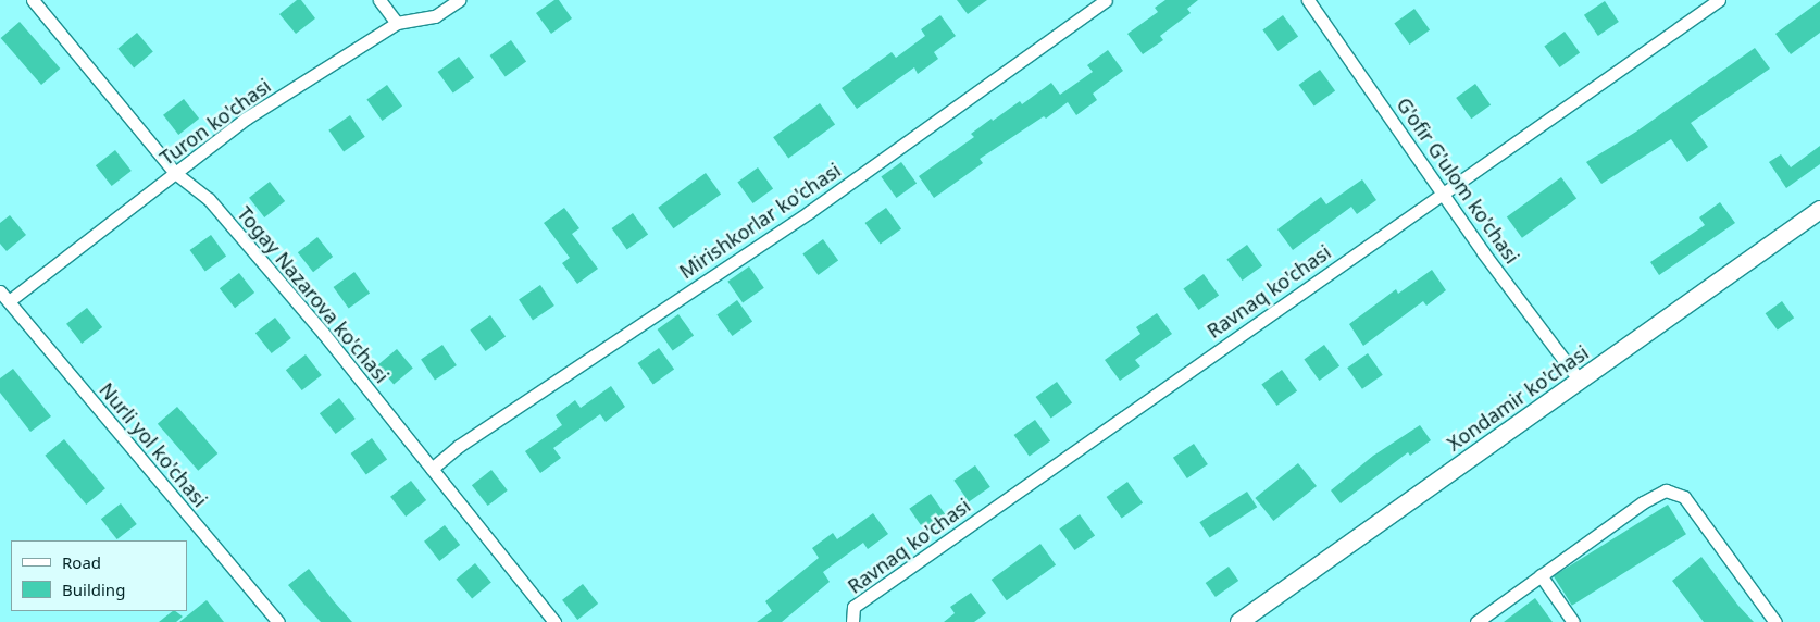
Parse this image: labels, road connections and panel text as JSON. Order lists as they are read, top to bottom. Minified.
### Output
{"streets":{"main road":["Xondamir ko'chasi"],"street":["Turon ko'chasi","G'ofir G'ulom ko'chasi","Mirishkorlar ko'chasi","Ravnaq ko'chasi","Togay Nazarova ko'chasi","Nurli yol ko'chasi"]},"crossings":[["Turon ko'chasi","Togay Nazarova ko'chasi"],["Turon ko'chasi","Nurli yol ko'chasi"],["G'ofir G'ulom ko'chasi","Ravnaq ko'chasi"],["G'ofir G'ulom ko'chasi","Xondamir ko'chasi"],["Mirishkorlar ko'chasi","Togay Nazarova ko'chasi"]],"legend":["Road","Building"]}
